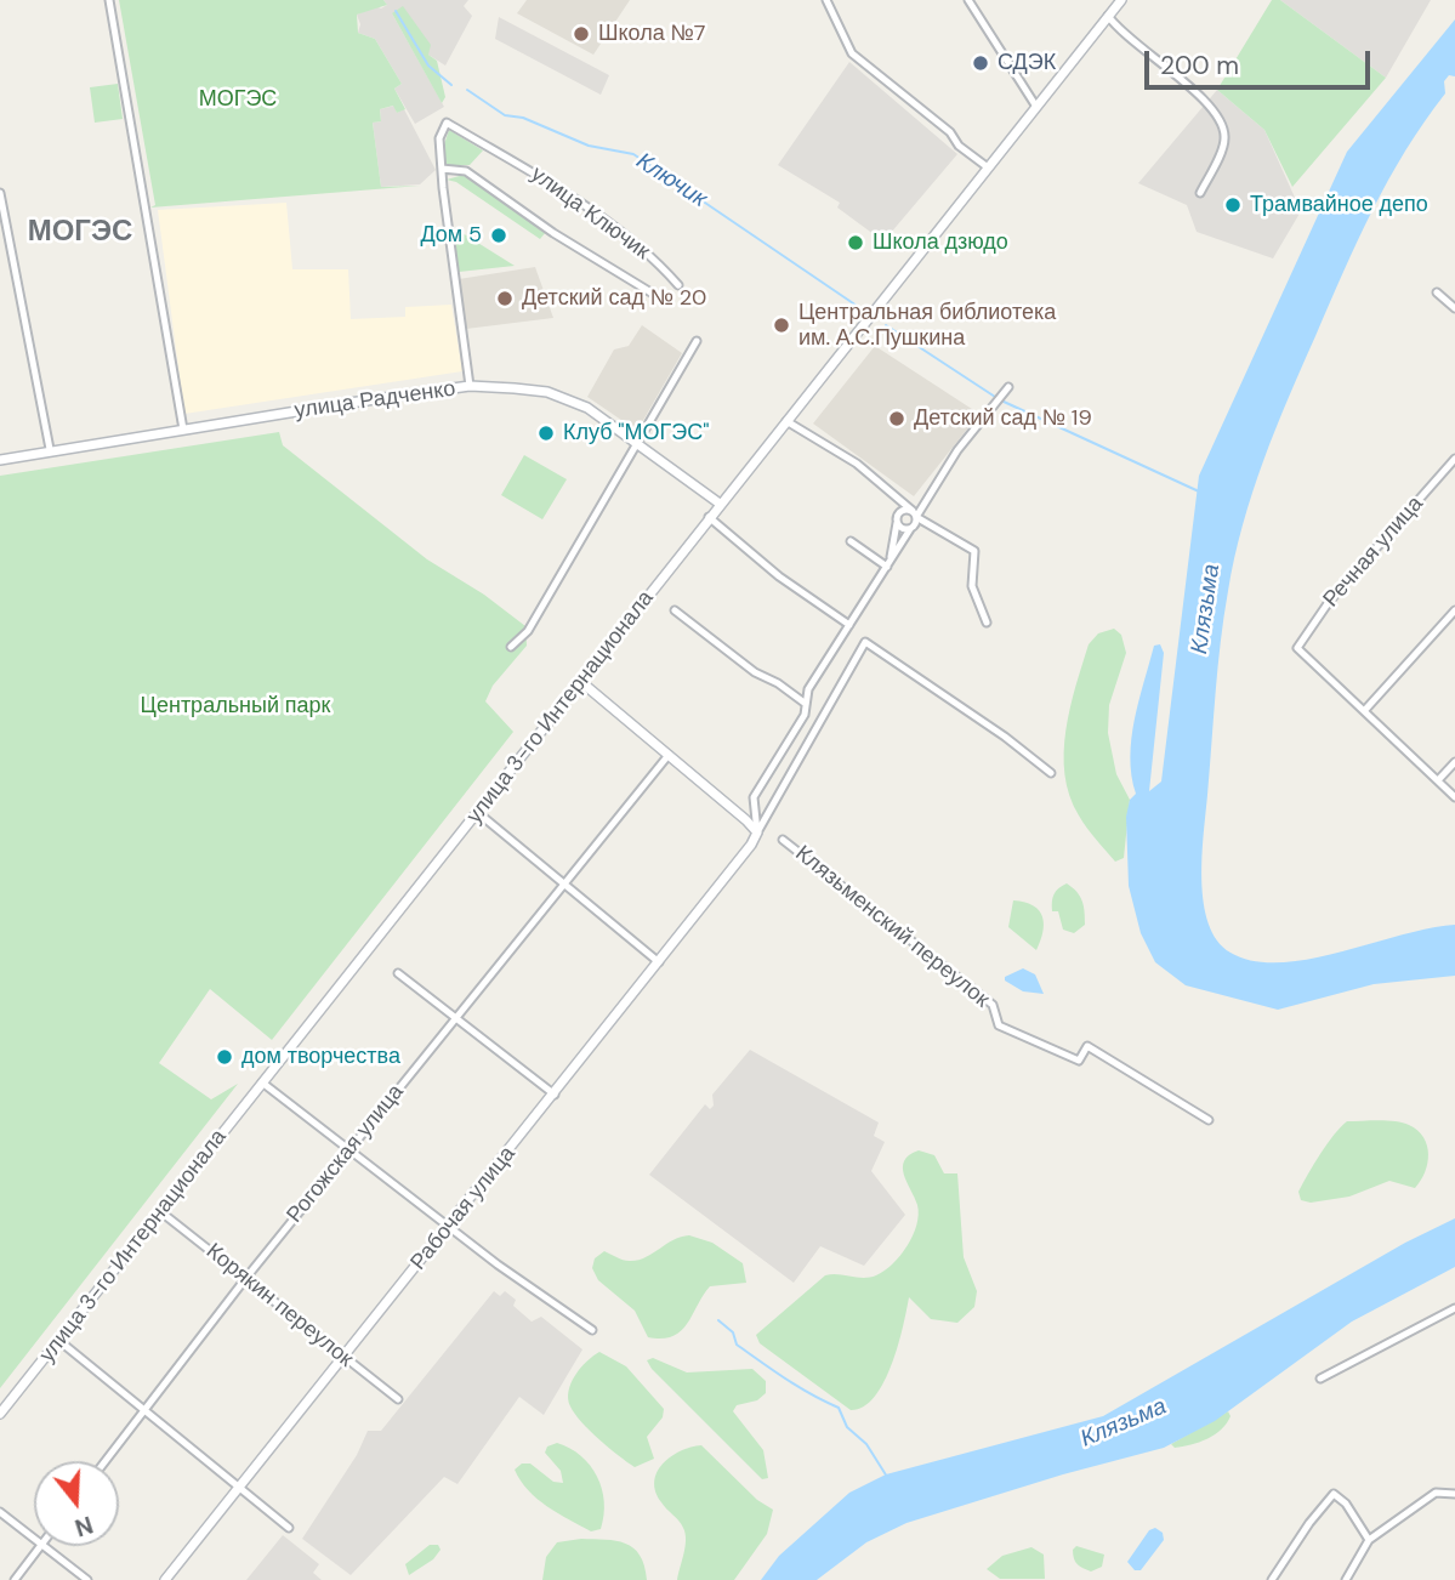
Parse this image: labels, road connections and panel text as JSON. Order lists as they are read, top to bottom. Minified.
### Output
{"streets":{"main road":["улица Радченко","улица 3-го Интернационала","Рабочая улица"],"street":["улица Ключик","Речная улица","Клязьменский переулок","Рогожская улица","Корякин переулок"]},"crossings":[["улица Ключик","улица Радченко"],["улица Радченко","улица 3-го Интернационала"],["улица 3-го Интернационала","Корякин переулок"],["Рогожская улица","Корякин переулок"],["Рабочая улица","Корякин переулок"]],"districts":["МОГЭС"],"water":["Ключик","Клязьма"],"parks":["МОГЭС","Центральный парк"],"places":["Школа №7","СДЭК","Трамвайное депо","Дом 5","Школа дзюдо","Детский сад № 20","Центральная библиотека им. А.С.Пушкина","Детский сад № 19","Клуб \"МОГЭС\"","дом творчества"],"scale_bar":"200 m","north":"bottom"}
